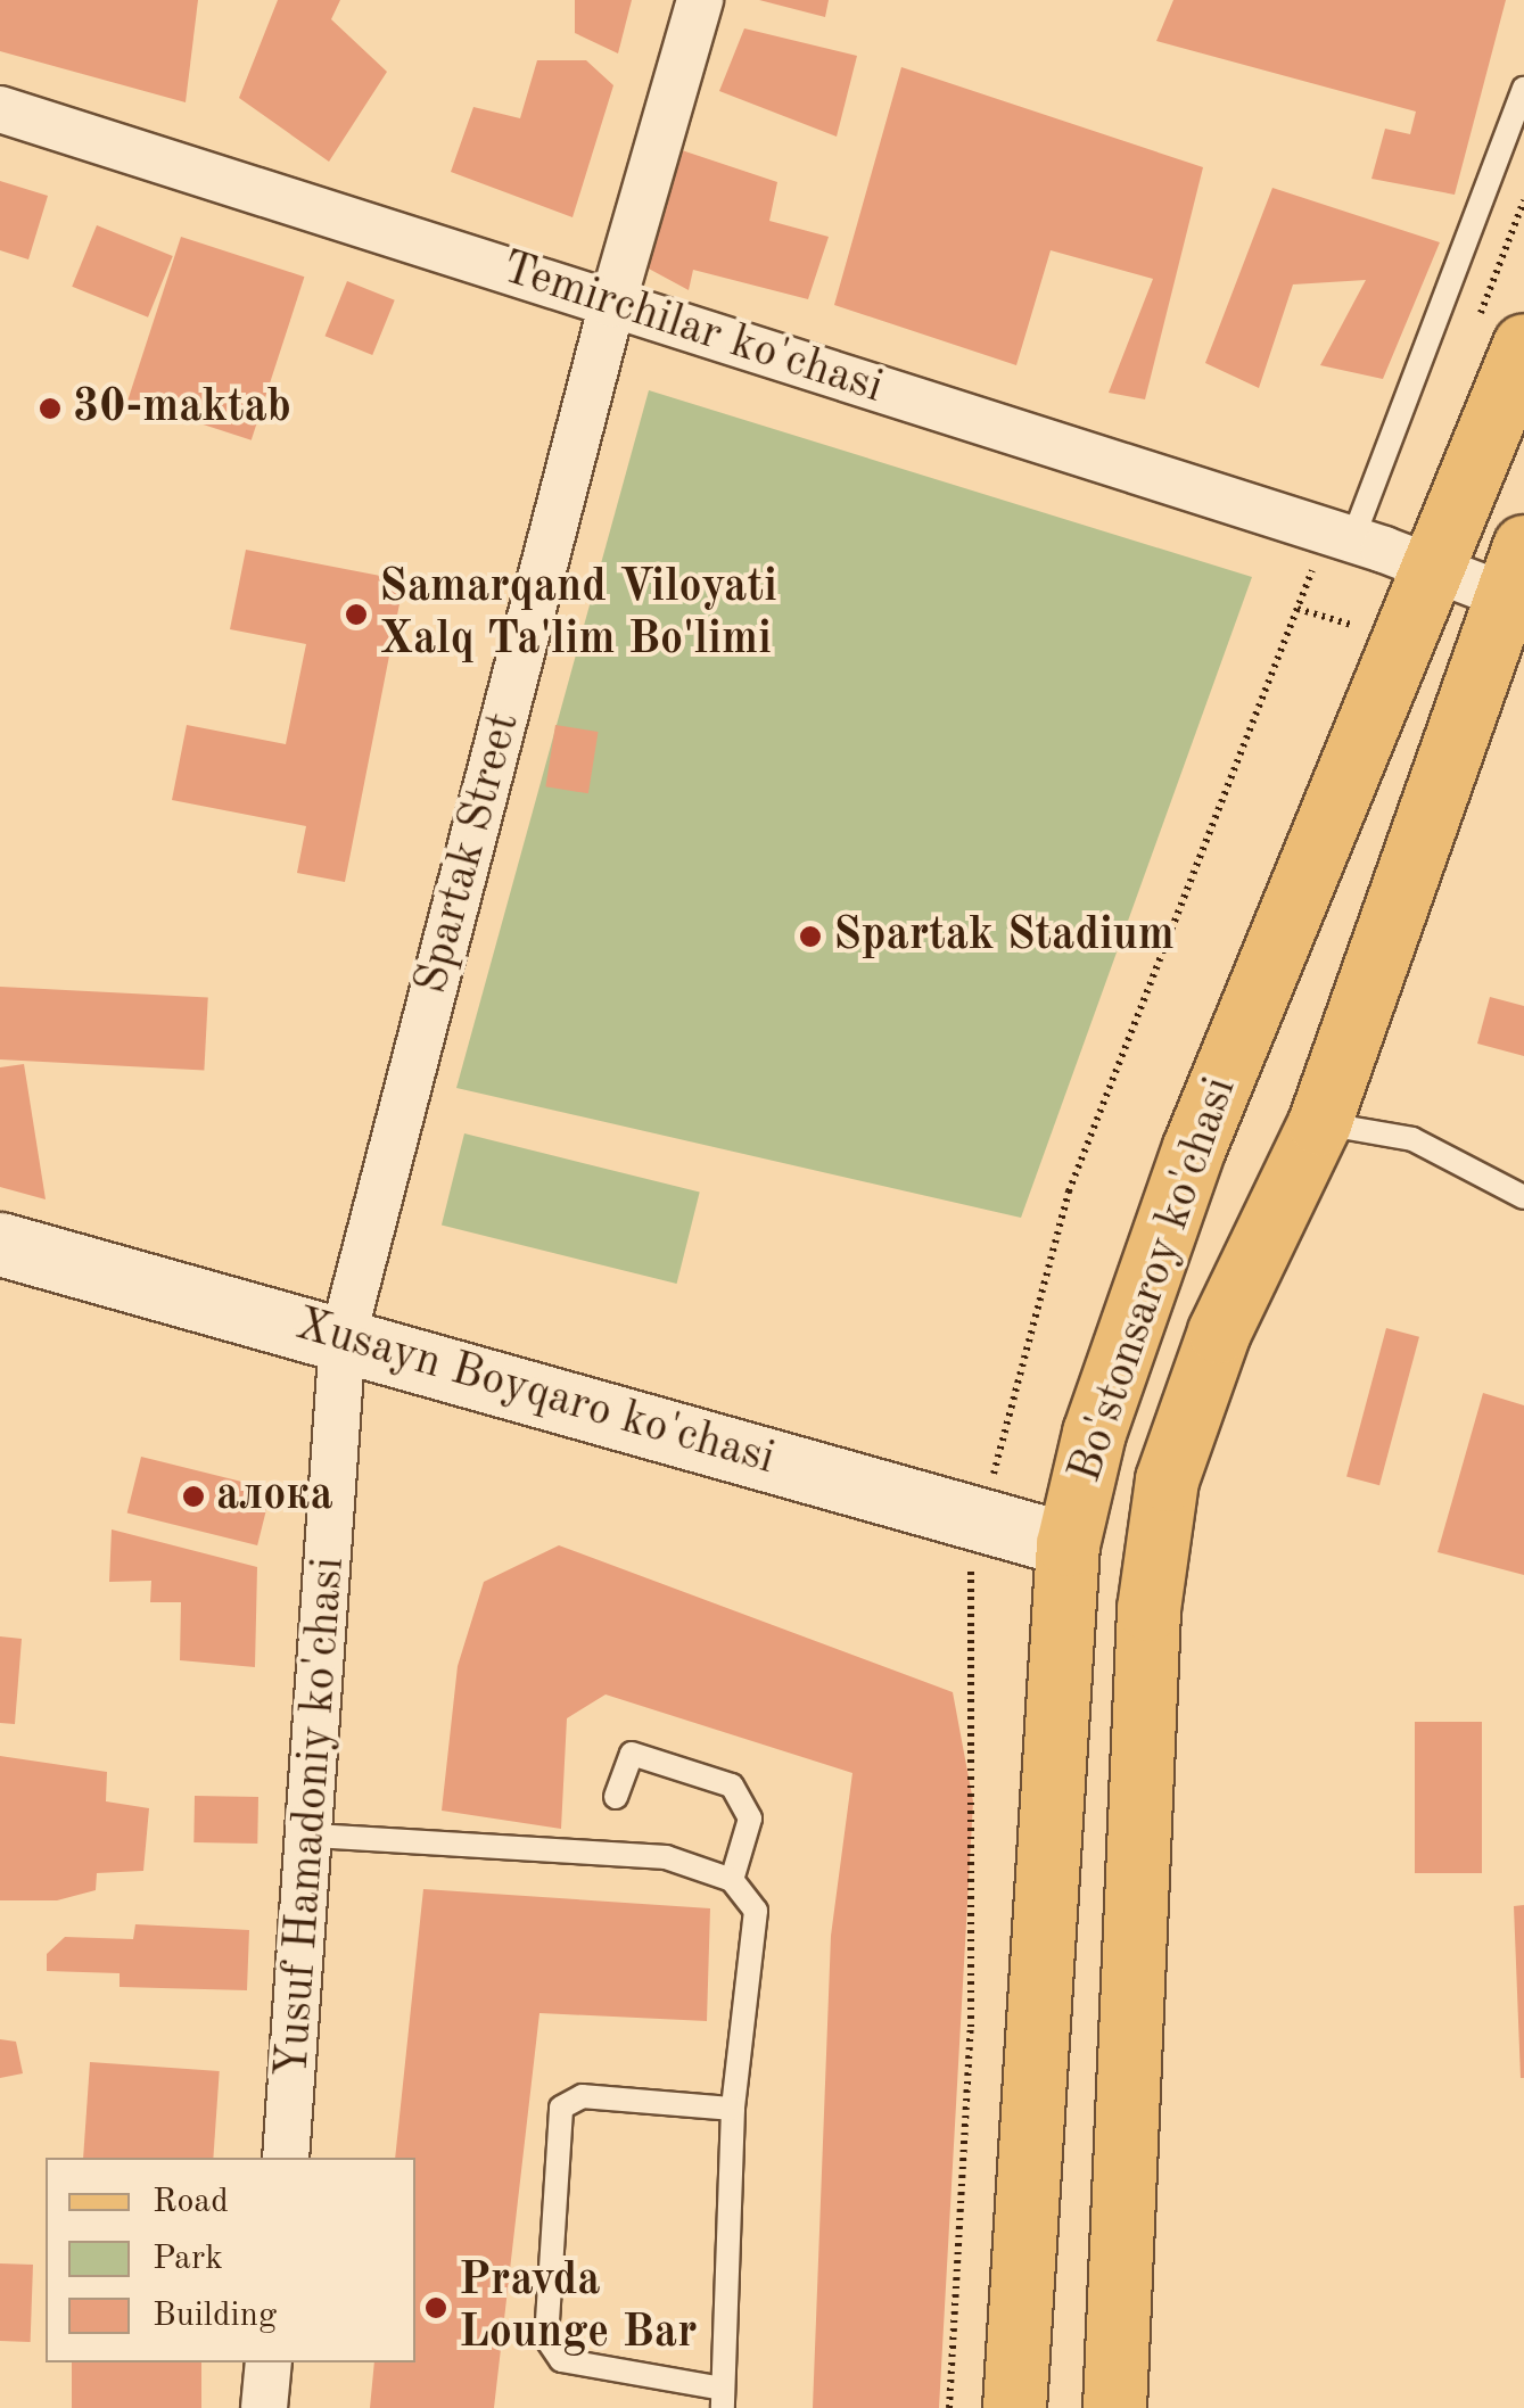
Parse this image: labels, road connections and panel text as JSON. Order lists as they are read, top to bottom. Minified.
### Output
{"streets":{"main road":["Bo'stonsaroy ko'chasi","Xusayn Boyqaro ko'chasi"],"street":["Temirchilar ko'chasi","Spartak Street","Yusuf Hamadoniy ko'chasi"]},"crossings":[["Temirchilar ko'chasi","Spartak Street"],["Temirchilar ko'chasi","Bo'stonsaroy ko'chasi"],["Spartak Street","Xusayn Boyqaro ko'chasi"],["Spartak Street","Yusuf Hamadoniy ko'chasi"],["Bo'stonsaroy ko'chasi","Xusayn Boyqaro ko'chasi"],["Xusayn Boyqaro ko'chasi","Yusuf Hamadoniy ko'chasi"]],"places":["30-maktab","Samarqand Viloyati Xalq Ta'lim Bo'limi","Spartak Stadium","алока","Pravda Lounge Bar"],"legend":["Road","Park","Building"]}
